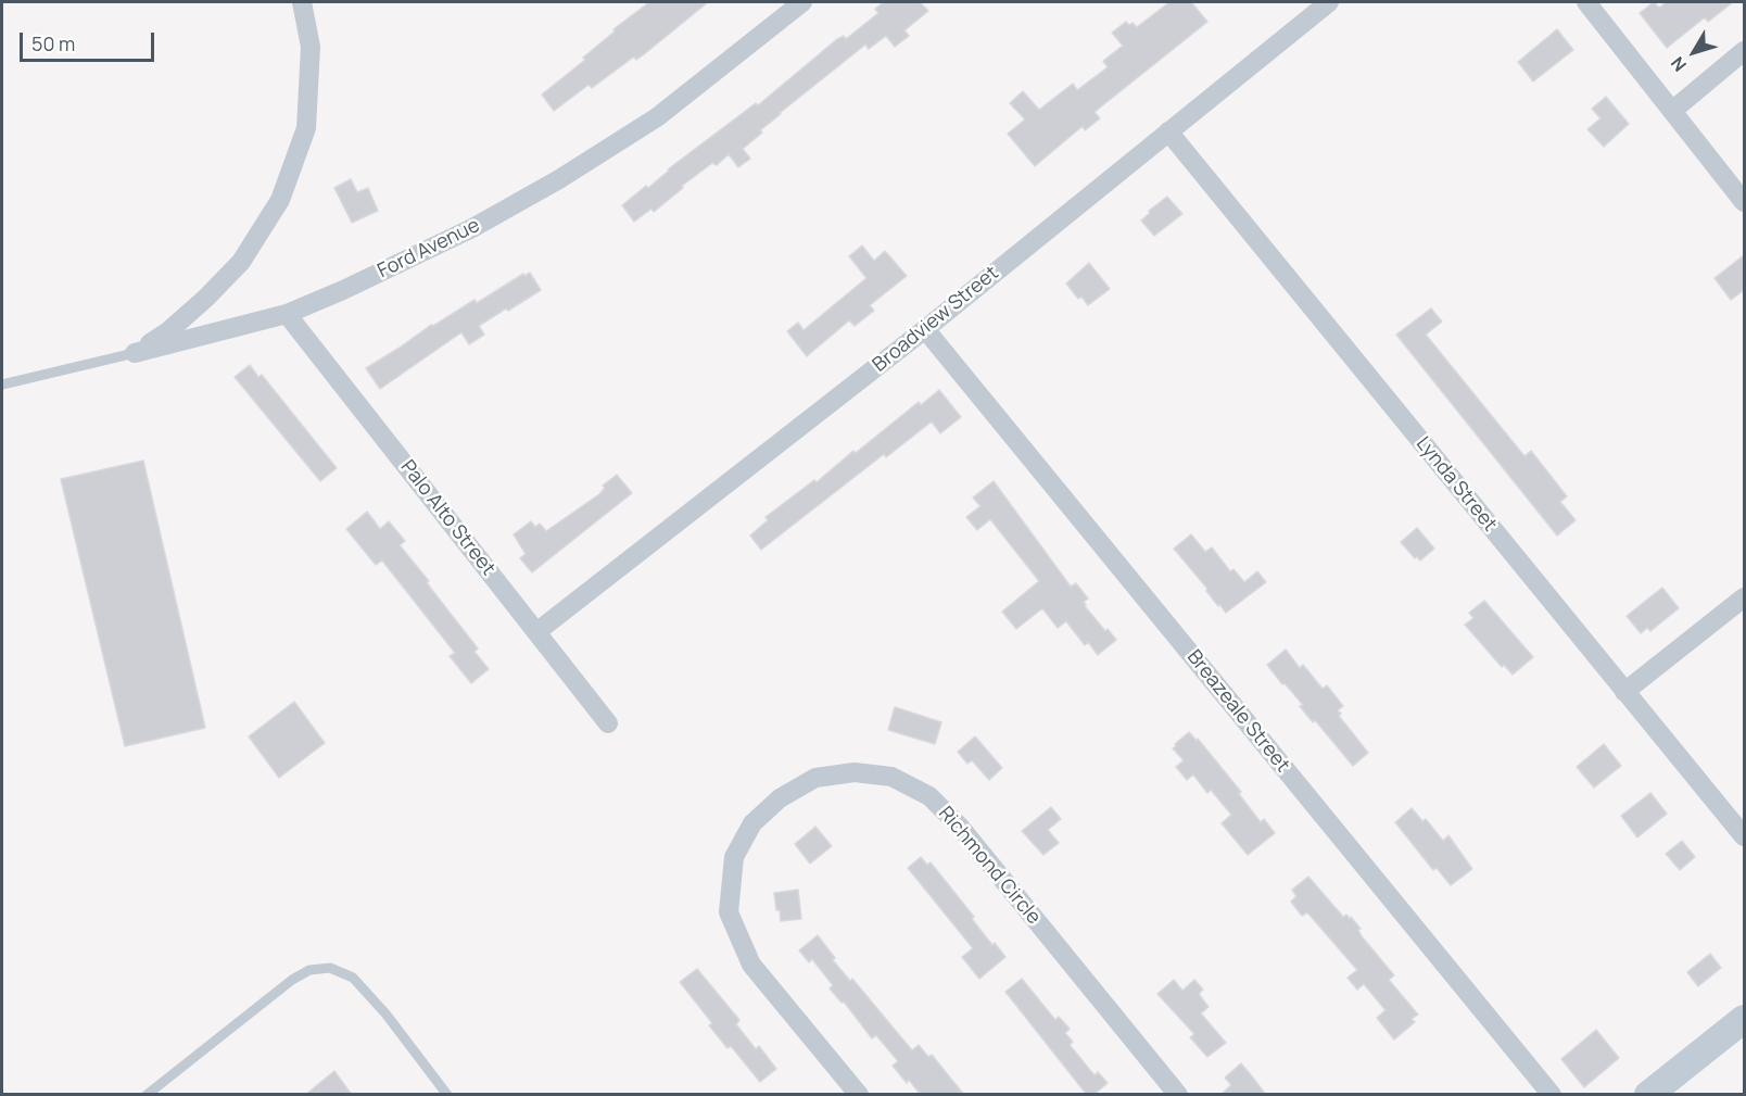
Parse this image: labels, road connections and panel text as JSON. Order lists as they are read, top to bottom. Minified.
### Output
{"streets":{"street":["Ford Avenue","Broadview Street","Lynda Street","Palo Alto Street","Breazeale Street","Richmond Circle"]},"crossings":[["Ford Avenue","Palo Alto Street"],["Broadview Street","Lynda Street"],["Broadview Street","Palo Alto Street"],["Broadview Street","Breazeale Street"]],"scale_bar":"50 m","north":"bottom left"}
